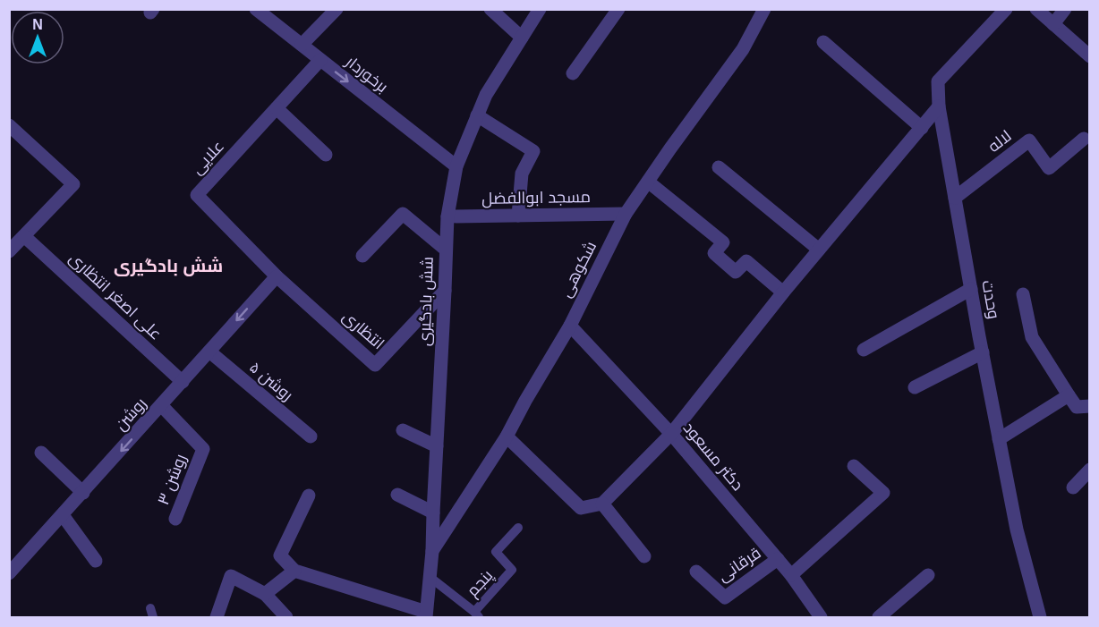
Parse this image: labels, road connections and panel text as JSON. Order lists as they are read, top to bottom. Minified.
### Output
{"streets":{"street":["برخوردار","لاله","علایی","مسجد ابوالفضل","شکوهی","علی اصغر انتظاری","وحدت","شش بادگیری","انتظاری","روشن ۵","روشن","دکتر مسعود","روشن ۳","قرقانی"],"lane":["پنجم"]},"crossings":[["برخوردار","علایی"],["برخوردار","شش بادگیری"],["لاله","وحدت"],["علایی","انتظاری"],["علایی","روشن"],["مسجد ابوالفضل","شکوهی"],["مسجد ابوالفضل","شش بادگیری"],["شکوهی","شش بادگیری"],["شکوهی","دکتر مسعود"],["علی اصغر انتظاری","روشن"],["شش بادگیری","انتظاری"],["انتظاری","روشن"],["روشن ۵","روشن"],["روشن","روشن ۳"],["دکتر مسعود","قرقانی"]],"one_way":["روشن"],"districts":["شش بادگیری"],"north":"top"}
